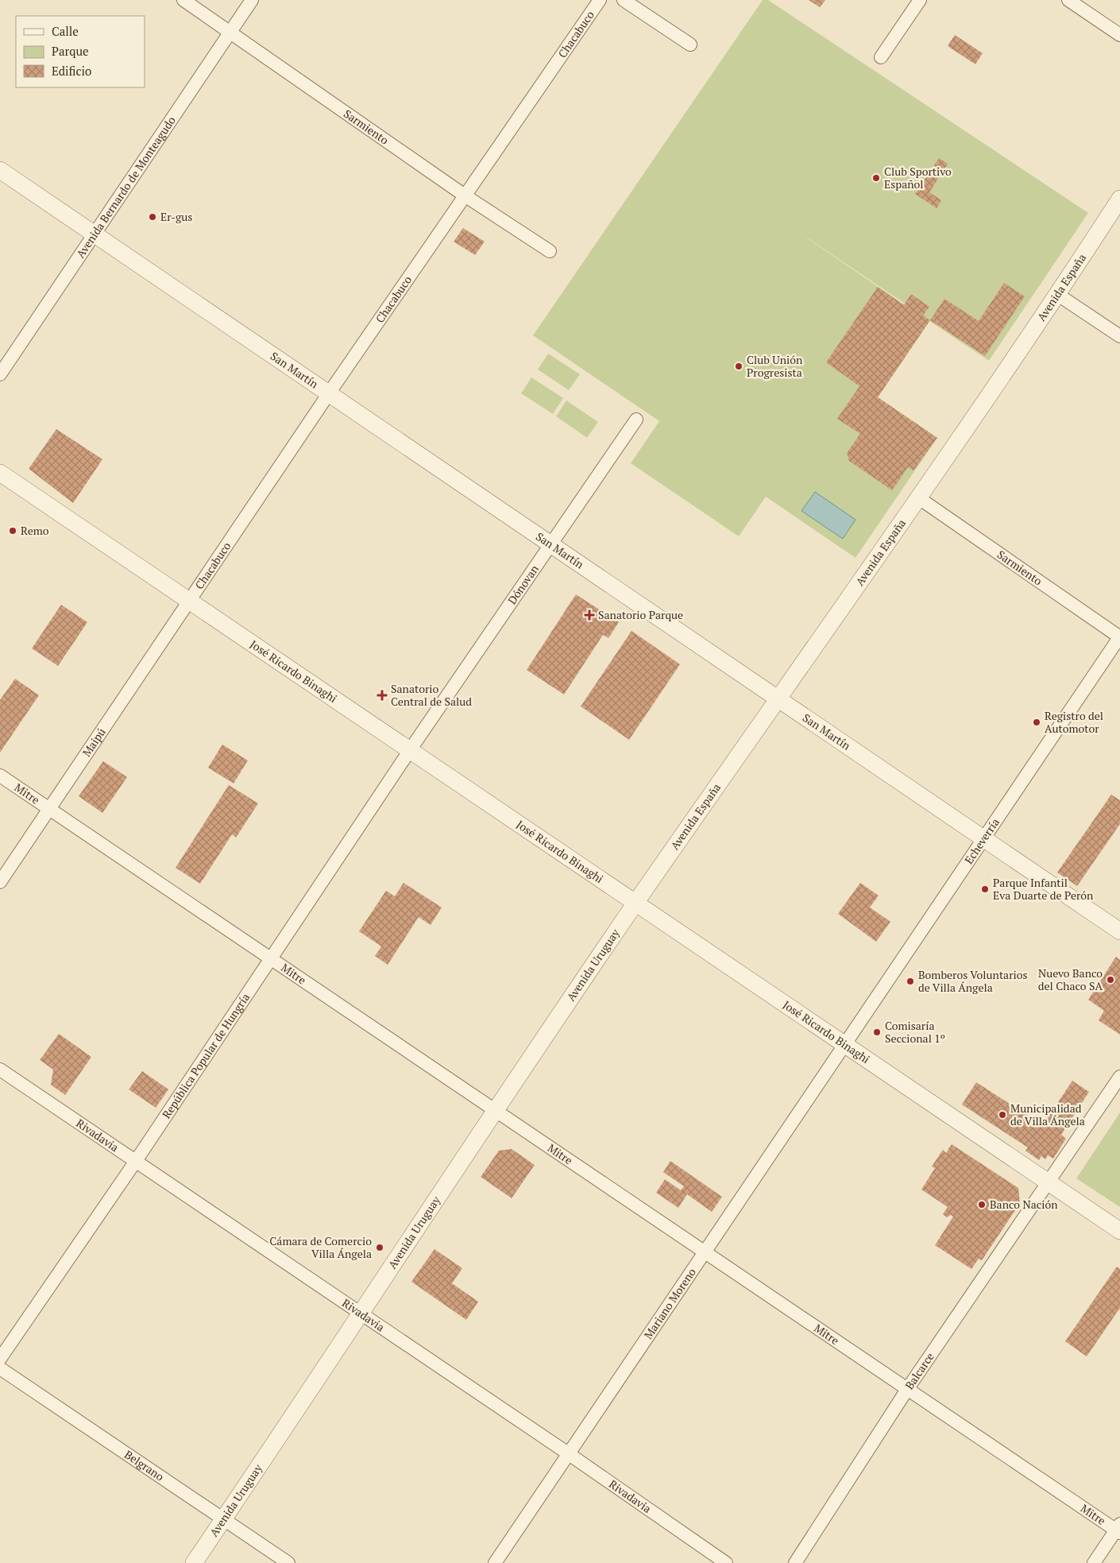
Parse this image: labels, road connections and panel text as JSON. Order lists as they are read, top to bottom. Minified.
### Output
{"streets":{"street":["Chacabuco","Sarmiento","Avenida Bernardo de Monteagudo","Avenida España","San Martín","Dónovan","José Ricardo Binaghi","Maipú","Mitre","Echeverría","Avenida Uruguay","República Popular de Hungría","Rivadavia","Mariano Moreno","Balcarce","Belgrano"]},"crossings":[["Chacabuco","Sarmiento"],["Chacabuco","San Martín"],["Chacabuco","José Ricardo Binaghi"],["Chacabuco","Maipú"],["Sarmiento","Avenida Bernardo de Monteagudo"],["Sarmiento","Avenida España"],["Sarmiento","Echeverría"],["Avenida Bernardo de Monteagudo","San Martín"],["Avenida España","San Martín"],["Avenida España","José Ricardo Binaghi"],["Avenida España","Avenida Uruguay"],["San Martín","Dónovan"],["San Martín","Echeverría"],["Dónovan","José Ricardo Binaghi"],["Dónovan","República Popular de Hungría"],["José Ricardo Binaghi","Maipú"],["José Ricardo Binaghi","Echeverría"],["José Ricardo Binaghi","Avenida Uruguay"],["José Ricardo Binaghi","República Popular de Hungría"],["José Ricardo Binaghi","Mariano Moreno"],["José Ricardo Binaghi","Balcarce"],["Maipú","Mitre"],["Mitre","Avenida Uruguay"],["Mitre","República Popular de Hungría"],["Mitre","Mariano Moreno"],["Mitre","Balcarce"],["Echeverría","Mariano Moreno"],["Avenida Uruguay","Rivadavia"],["Avenida Uruguay","Belgrano"],["República Popular de Hungría","Rivadavia"],["Rivadavia","Mariano Moreno"]],"places":{"other":["Club Sportivo Español","Er-gus","Club Unión Progresista","Remo","Registro del Automotor","Parque Infantil Eva Duarte de Perón","Nuevo Banco del Chaco SA","Bomberos Voluntarios de Villa Ángela","Comisaría Seccional 1º","Municipalidad de Villa Ángela","Banco Nación","Cámara de Comercio Villa Ángela"],"health":["Sanatorio Parque","Sanatorio Central de Salud"]},"legend":["Calle","Parque","Edificio"]}
